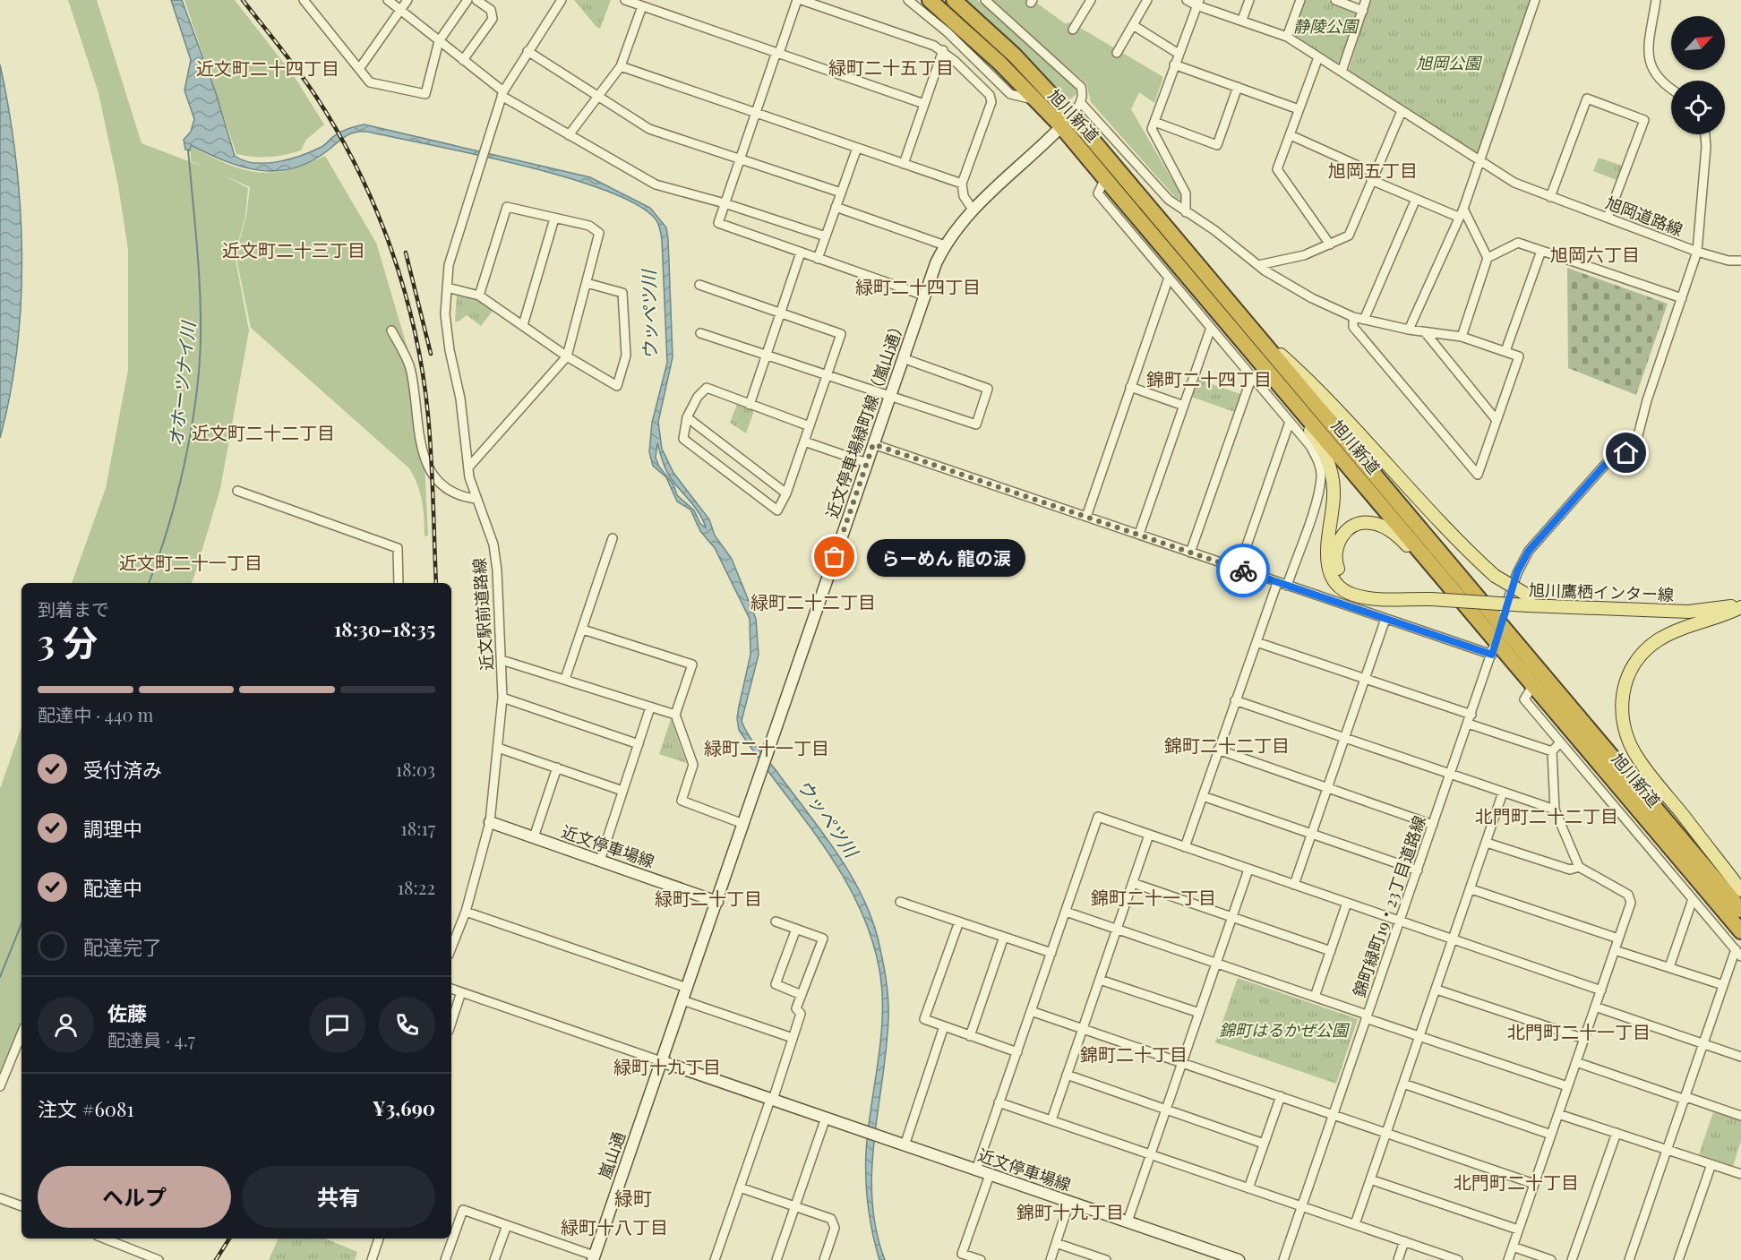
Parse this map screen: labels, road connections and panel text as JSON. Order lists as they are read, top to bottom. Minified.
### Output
{"streets":{"highway":["旭川新道"],"main road":["近文停車場緑町線（嵐山通）","旭川鷹栖インター線","近文停車場線","嵐山通"],"street":["旭岡道路線","近文駅前道路線","錦町緑町19・23丁目道路線"]},"crossings":[["旭川新道","旭岡道路線"],["旭川新道","近文停車場緑町線（嵐山通）"],["旭川新道","旭川鷹栖インター線"],["旭川新道","錦町緑町19・23丁目道路線"],["旭岡道路線","錦町緑町19・23丁目道路線"],["近文駅前道路線","近文停車場線"],["近文停車場線","嵐山通"]],"districts":["緑町二十五丁目","近文町二十四丁目","旭岡五丁目","近文町二十三丁目","旭岡六丁目","緑町二十四丁目","錦町二十四丁目","近文町二十二丁目","近文町二十一丁目","緑町二十二丁目","錦町二十二丁目","緑町二十一丁目","北門町二十二丁目","錦町二十一丁目","緑町二十丁目","北門町二十一丁目","錦町二十丁目","緑町十九丁目","北門町二十丁目","緑町","錦町十九丁目","緑町十八丁目"],"water":["ウッペツ川","オホーツナイ川"],"parks":["静陵公園","旭岡公園","錦町はるかぜ公園"],"places":["らーめん 龍の涙"],"north":"top right","page":{"bubble":"らーめん 龍の涙","heading":["3 分","到着まで","18:30–18:35"],"panel":["佐藤","配達員 · 4.7","注文 #6081","¥3,690"],"bar":"配達中 · 440 m","list":[["受付済み","18:03"],["調理中","18:17"],["配達中","18:22"],"配達完了"],"buttons":["ヘルプ","共有"]}}
